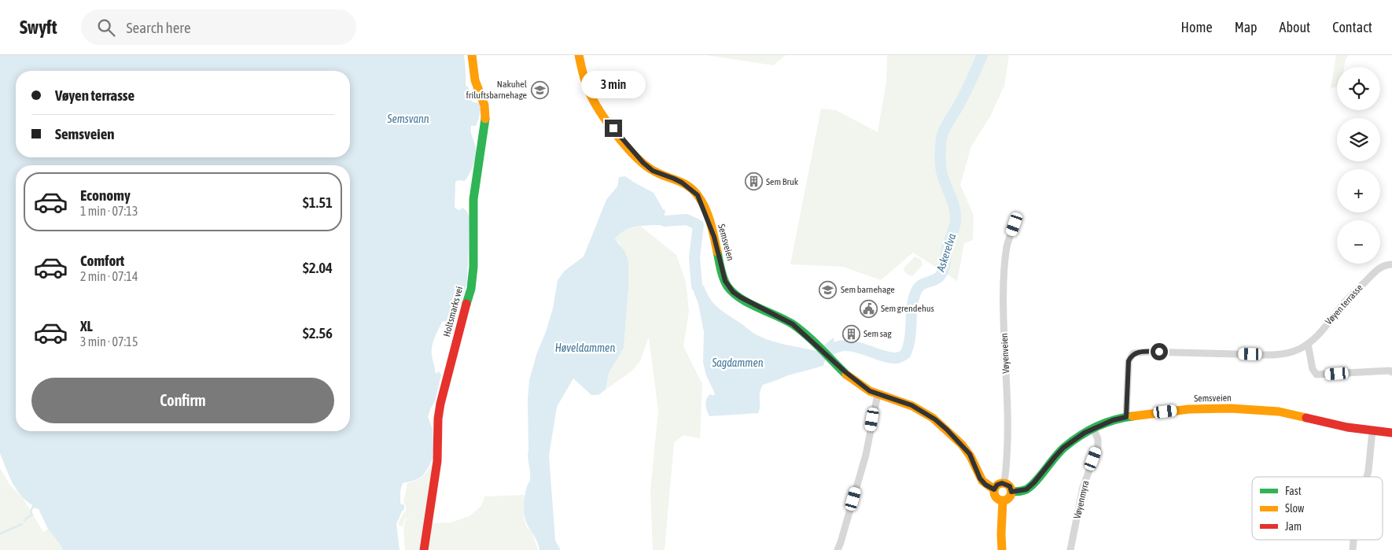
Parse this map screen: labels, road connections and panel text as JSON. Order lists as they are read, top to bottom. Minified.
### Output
{"streets":{"main road":["Semsveien","Holtsmarks vei"],"street":["Vøyen terrasse","Vøyenveien","Vøyenmyra"]},"crossings":[["Semsveien","Vøyen terrasse"],["Semsveien","Vøyenveien"],["Semsveien","Vøyenmyra"]],"water":["Semsvann","Askerelva","Høveldammen","Sagdammen"],"places":{"school or university":["Nakuhel friluftsbarnehage","Sem barnehage"],"building":["Sem Bruk","Sem sag"],"public building":["Sem grendehus"]},"legend":["Fast","Slow","Jam"],"page":{"header":"Swyft","search":"Search here","nav":["Home","Map","About","Contact"],"map_buttons":["+","−"],"bubble":"3 min","banner":["Vøyen terrasse","Semsveien"],"list":[{"name":"Economy","note":"1 min · 07:13","value":"$1.51"},{"name":"Comfort","note":"2 min · 07:14","value":"$2.04"},{"name":"XL","note":"3 min · 07:15","value":"$2.56"}],"buttons":"Confirm"}}
